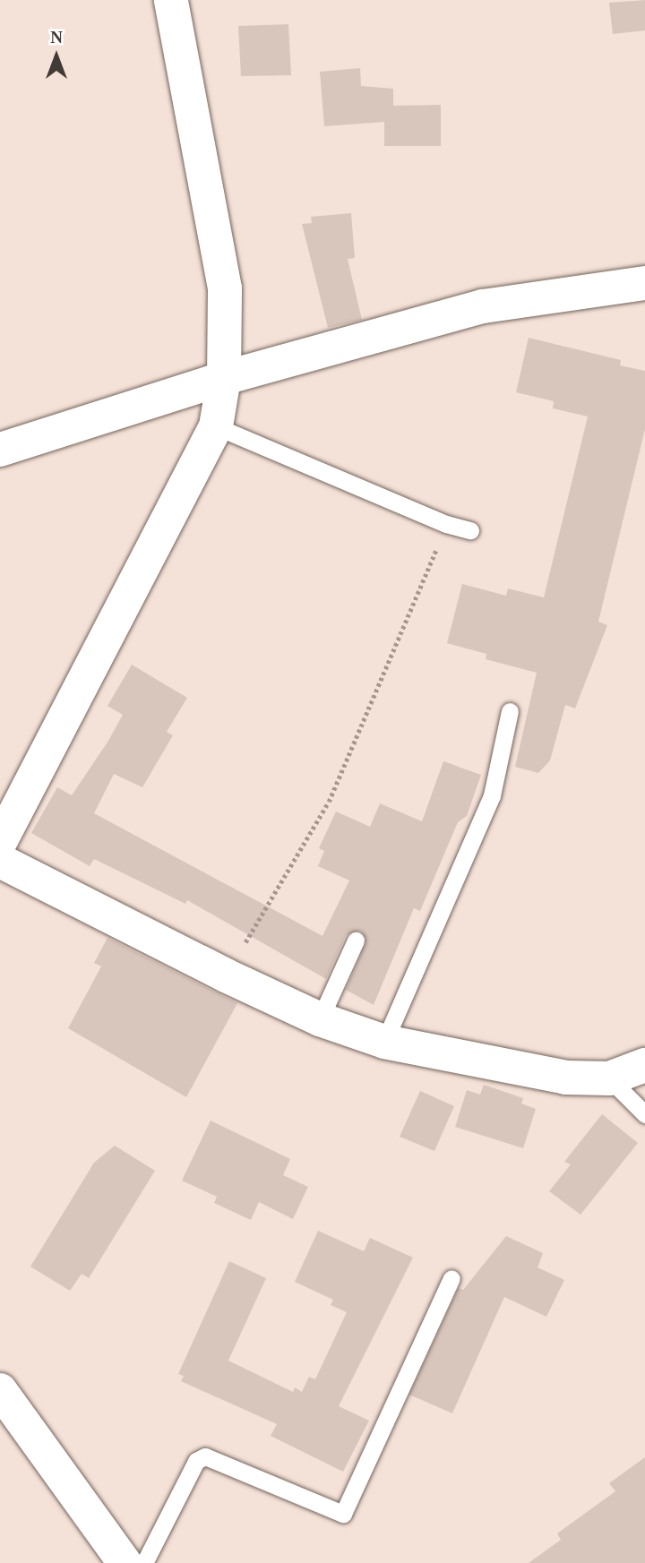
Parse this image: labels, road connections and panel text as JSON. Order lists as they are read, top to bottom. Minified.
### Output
{"north":"top"}
